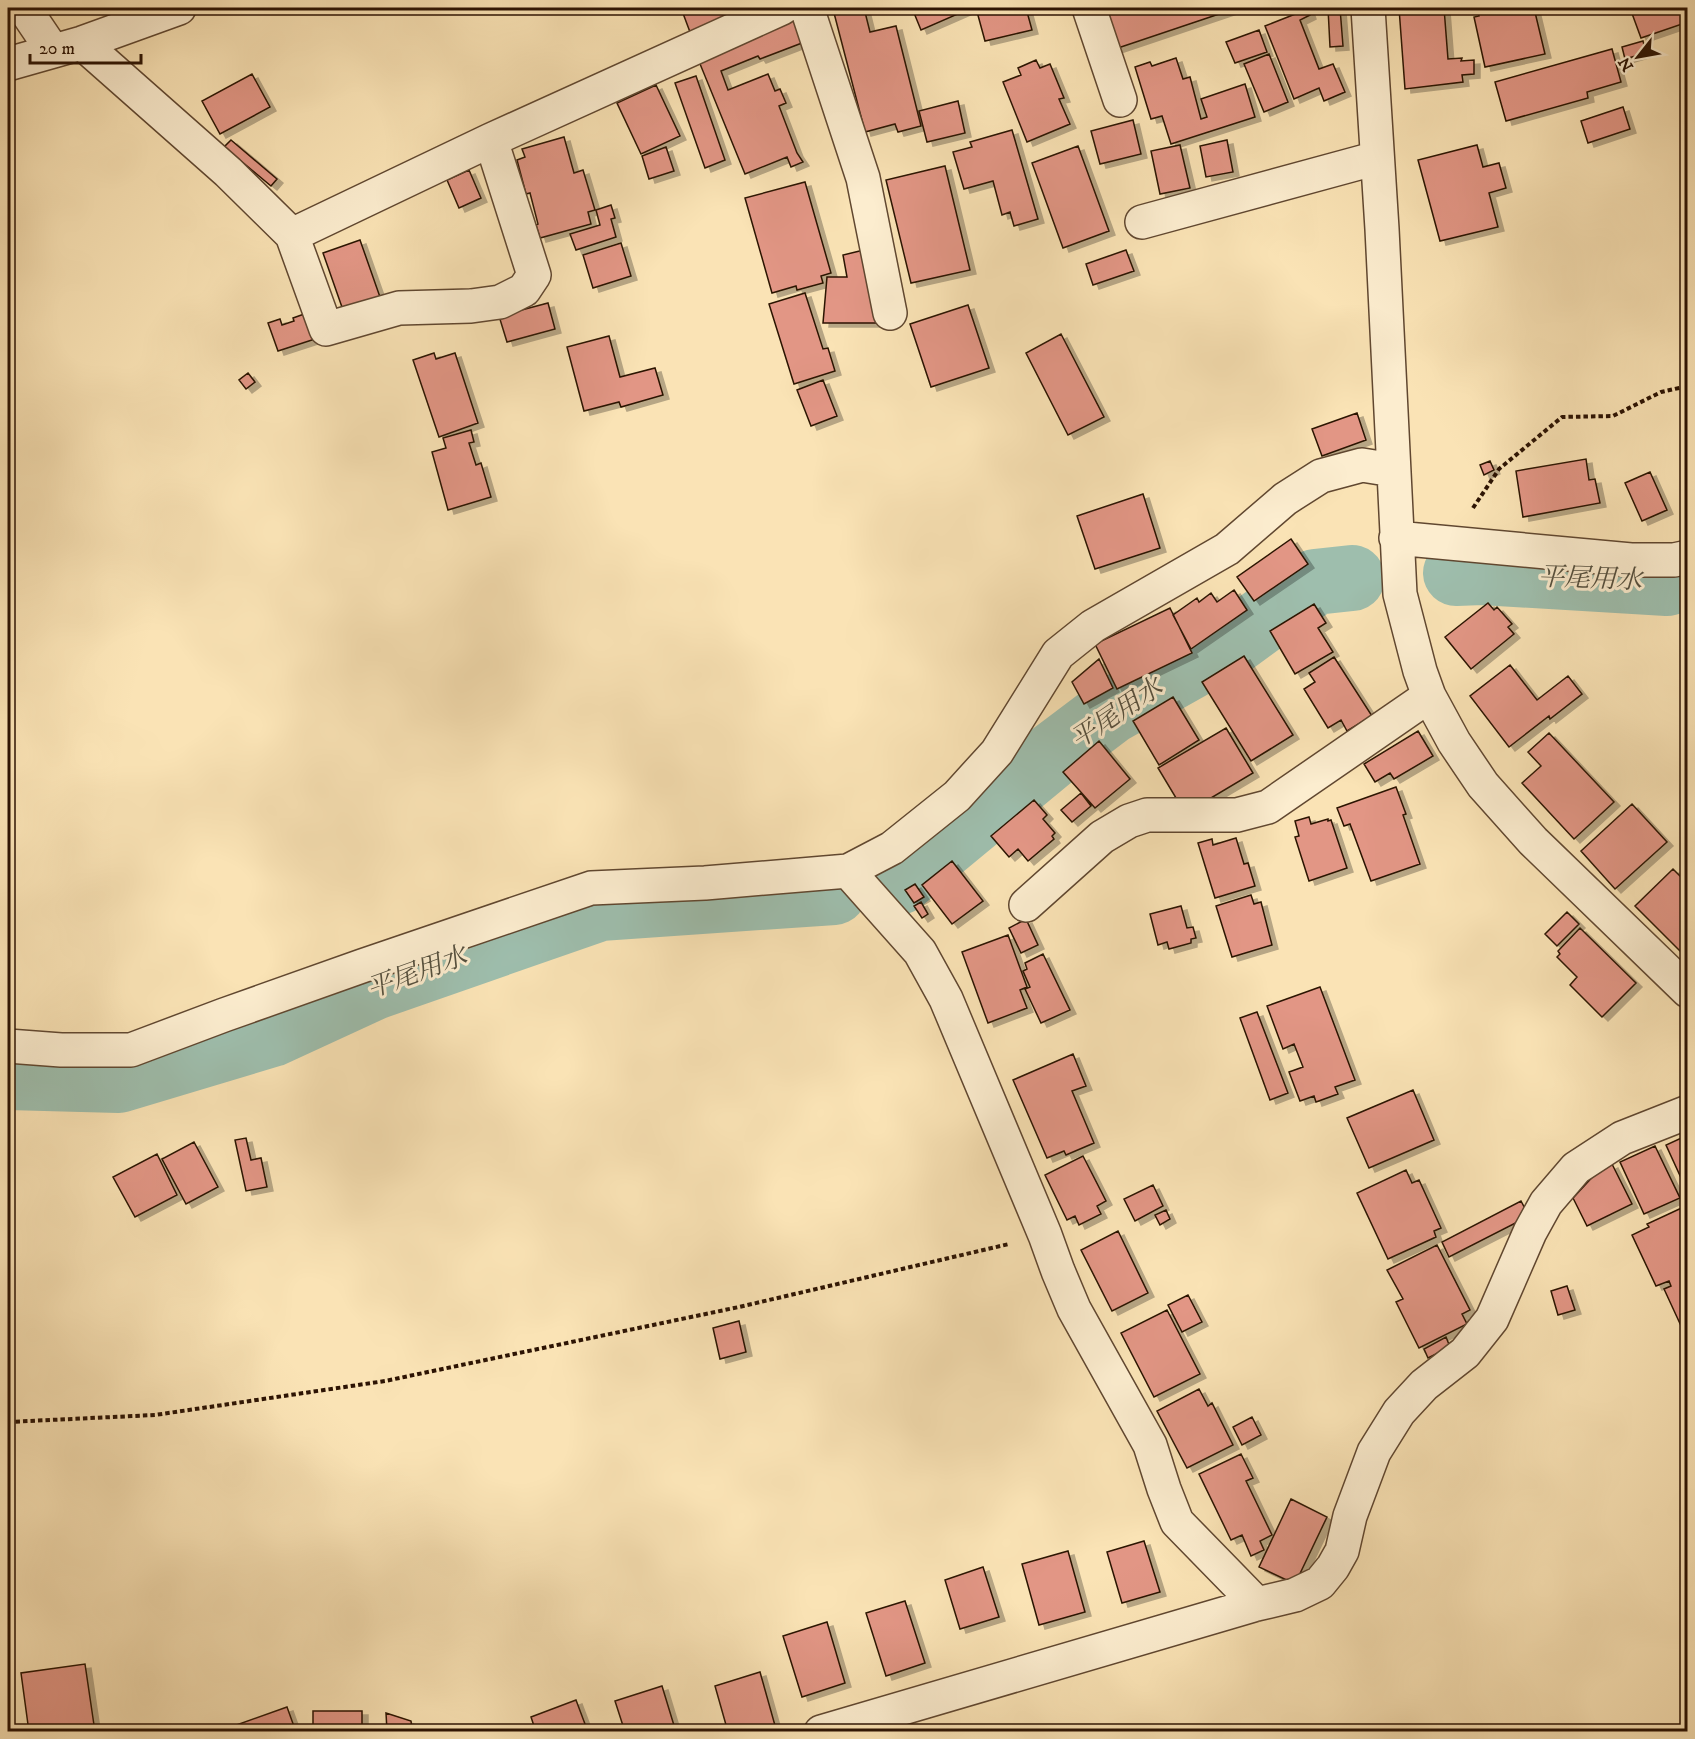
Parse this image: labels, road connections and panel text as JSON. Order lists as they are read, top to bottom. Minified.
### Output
{"water":["平尾用水"],"scale_bar":"20 m","north":"bottom left"}
